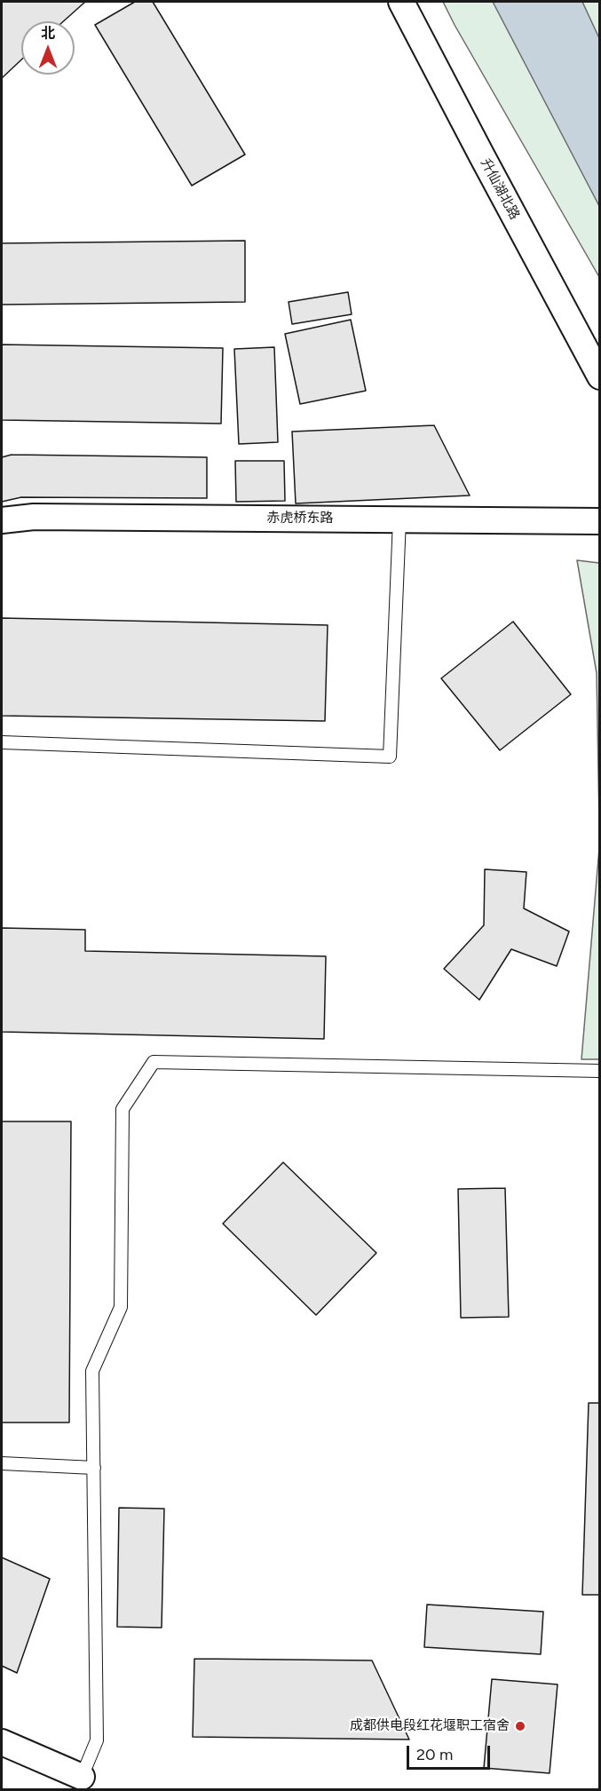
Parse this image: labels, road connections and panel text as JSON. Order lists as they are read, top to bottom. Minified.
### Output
{"streets":{"street":["升仙湖北路","赤虎桥东路"]},"places":["成都供电段红花堰职工宿舍"],"scale_bar":"20 m","north":"top"}
